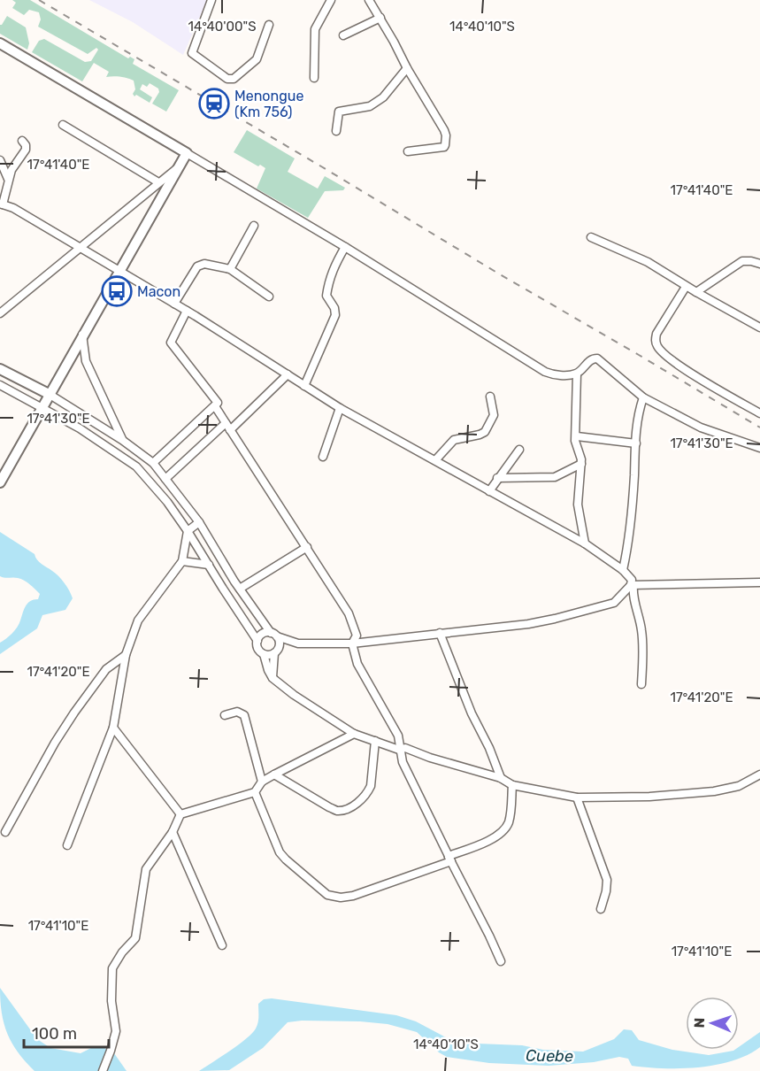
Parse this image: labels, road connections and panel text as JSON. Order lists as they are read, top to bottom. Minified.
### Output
{"water":["Cuebe"],"places":{"station":["Menongue (Km 756)"],"bus stop":["Macon"]},"scale_bar":"100 m","north":"left","coordinates":["14°40'00\"S","14°40'10\"S","17°41'40\"E","17°41'30\"E","17°41'20\"E","17°41'10\"E"]}
